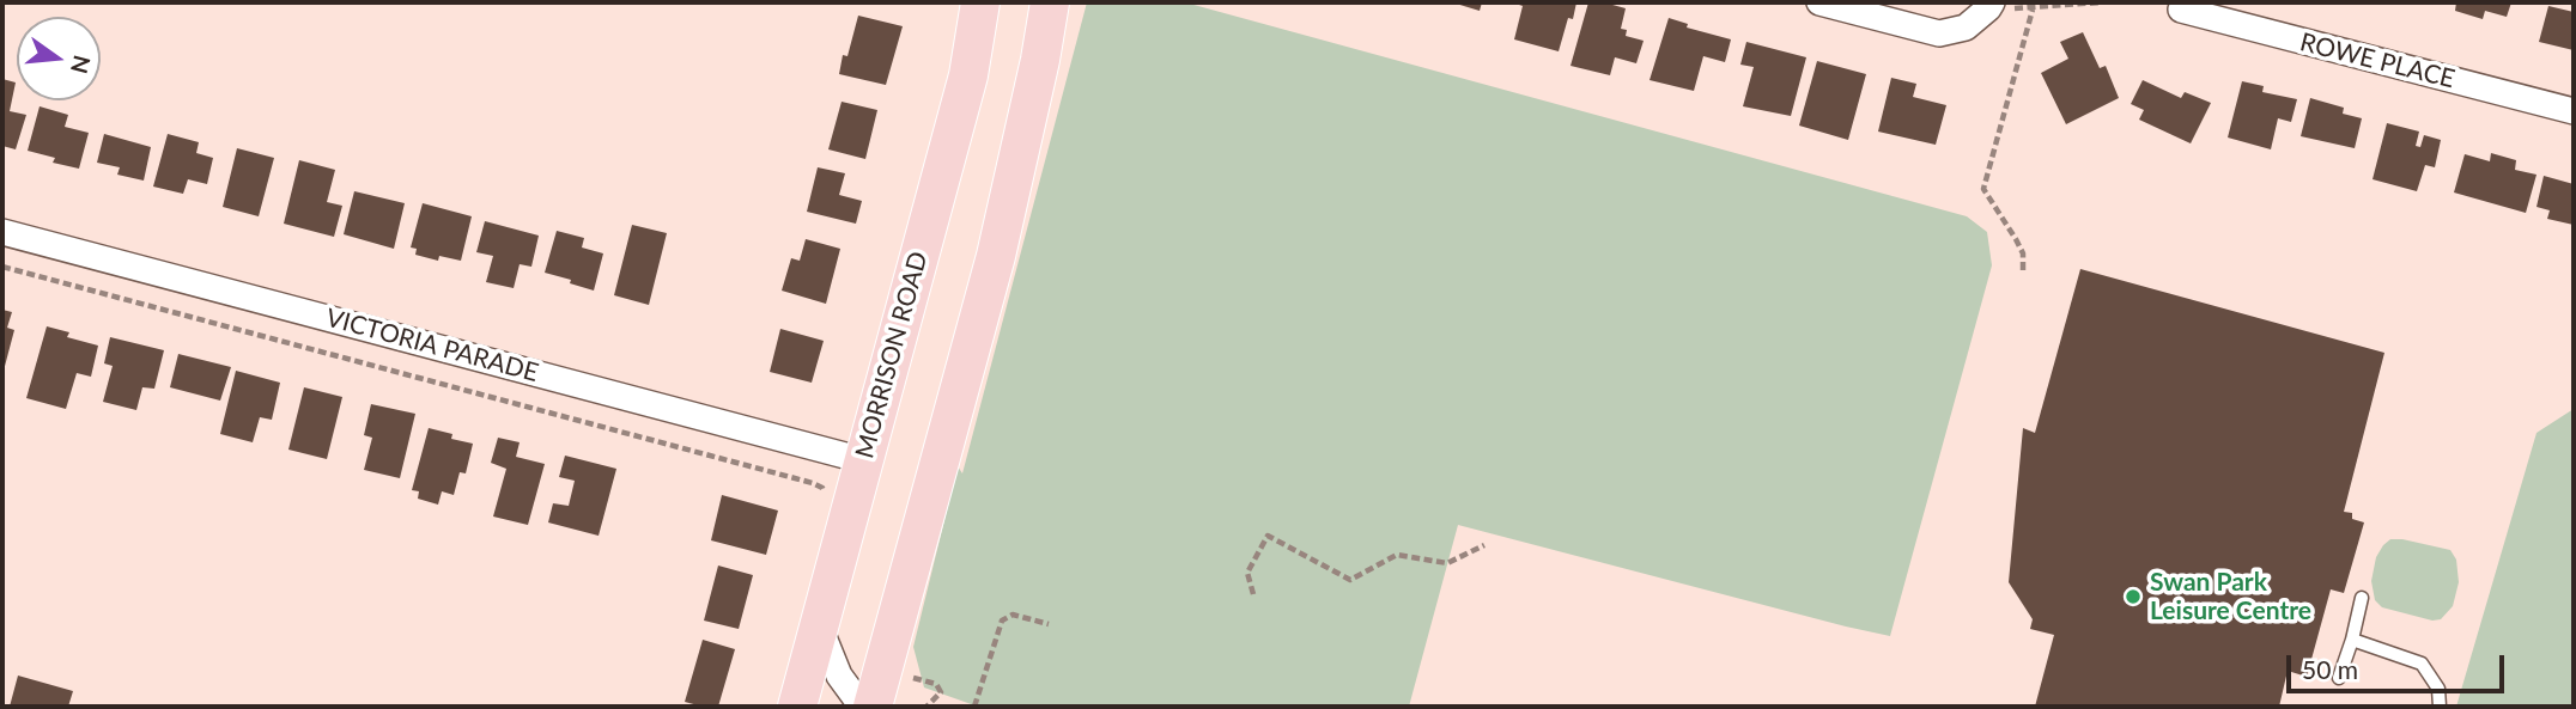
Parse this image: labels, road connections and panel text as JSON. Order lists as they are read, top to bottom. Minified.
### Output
{"streets":{"main road":["MORRISON ROAD"],"street":["ROWE PLACE","VICTORIA PARADE"]},"crossings":[["VICTORIA PARADE","MORRISON ROAD"]],"places":["Swan Park Leisure Centre"],"scale_bar":"50 m","north":"right"}
